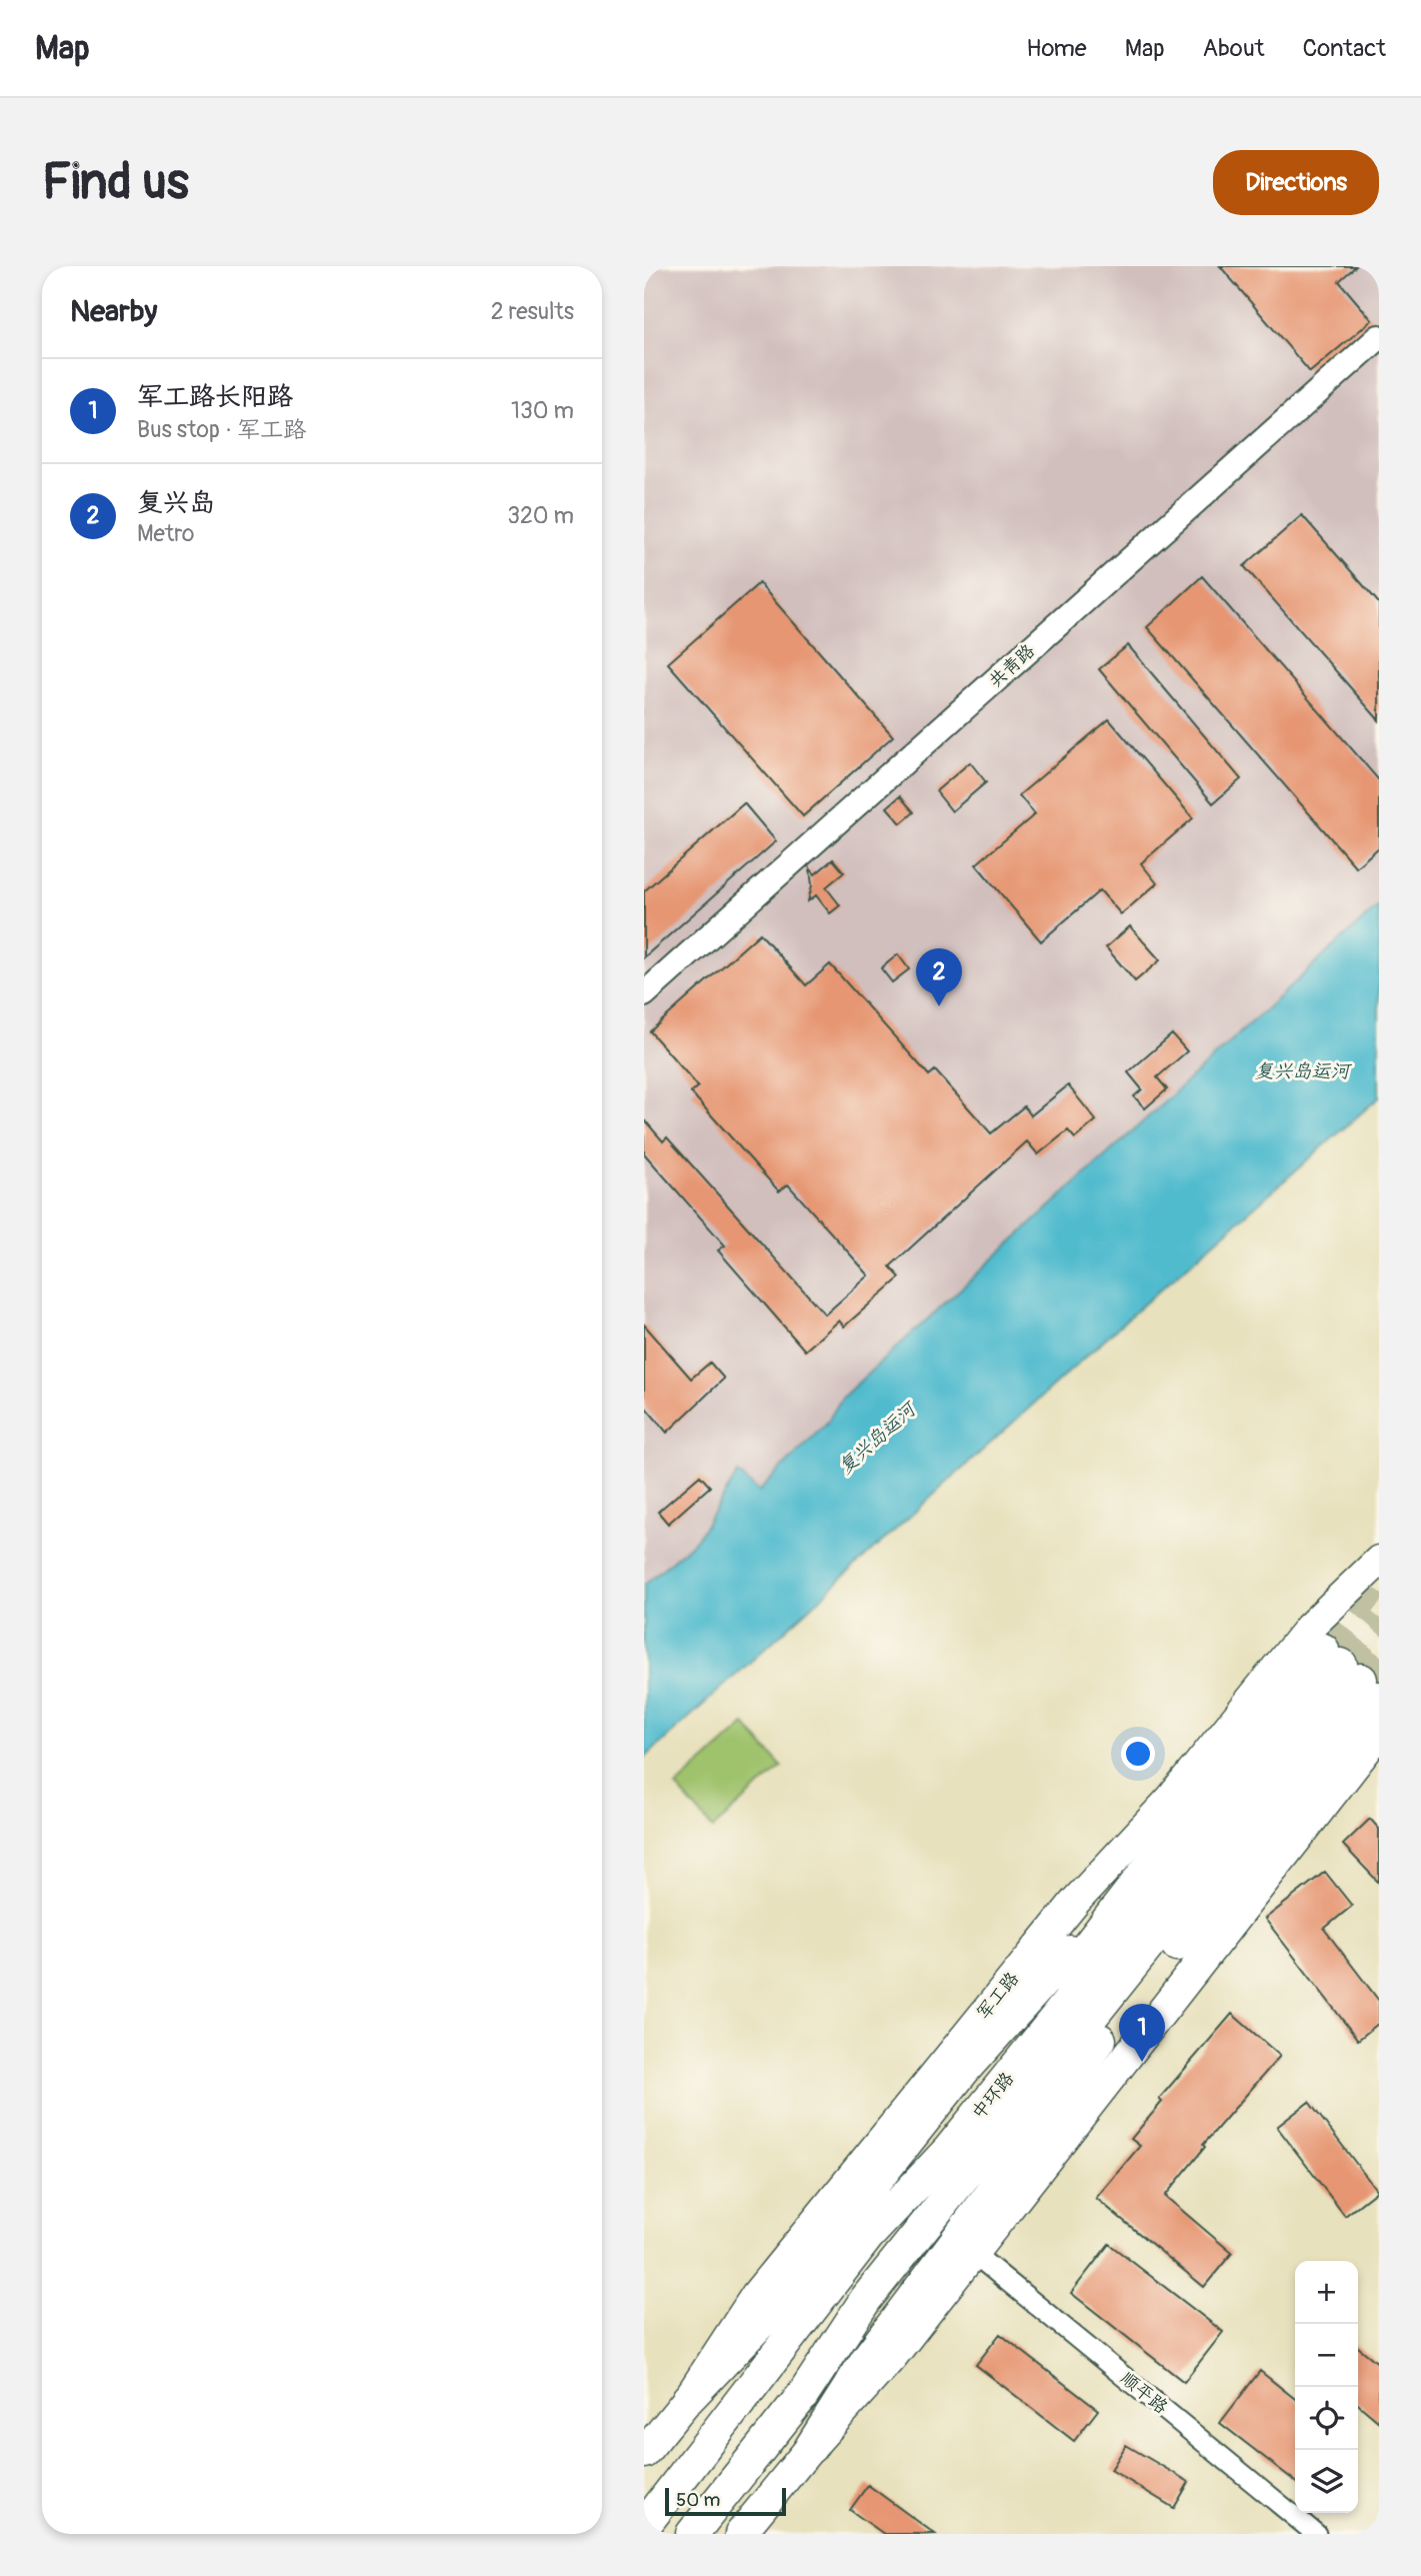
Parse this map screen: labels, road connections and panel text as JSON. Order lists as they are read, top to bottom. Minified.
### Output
{"streets":{"highway":["中环路"],"main road":["军工路"],"street":["共青路","顺平路"]},"water":["复兴岛运河"],"scale_bar":"50 m","page":{"header":"Map","nav":["Home","Map","About","Contact"],"buttons":"Directions","title":"Find us","heading":["Nearby","2 results"],"list":[{"mark":"1","name":"军工路长阳路","note":"Bus stop · 军工路","value":"130 m"},{"mark":"2","name":"复兴岛","note":"Metro","value":"320 m"}],"pins":["2","1"],"map_buttons":["+","−"],"scale":"50 m"}}
